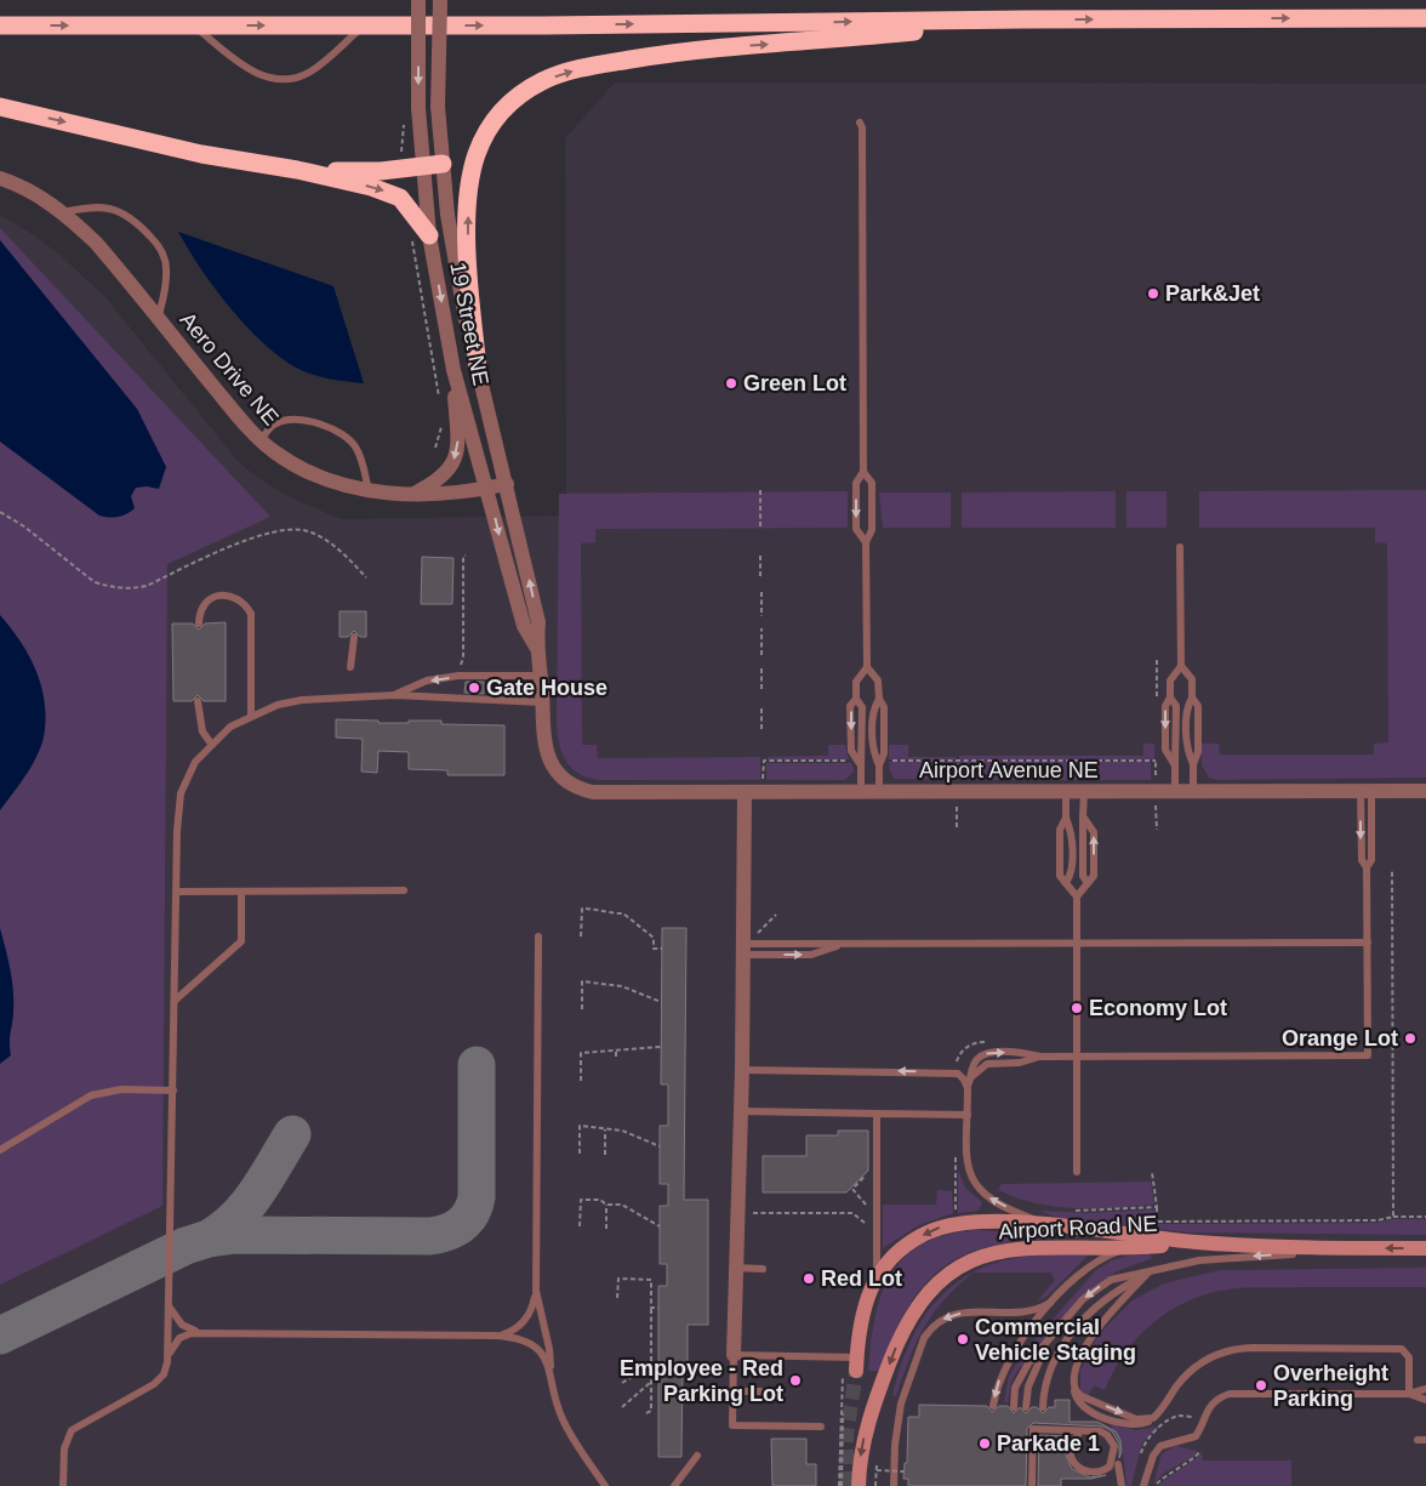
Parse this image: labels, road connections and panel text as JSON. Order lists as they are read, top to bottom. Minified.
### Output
{"streets":{"main road":["Airport Road NE"],"street":["19 Street NE","Aero Drive NE","Airport Avenue NE"]},"crossings":[["19 Street NE","Aero Drive NE"],["19 Street NE","Airport Avenue NE"]],"one_way":["Airport Road NE"],"places":["Park&Jet","Green Lot","Gate House","Economy Lot","Orange Lot","Red Lot","Commercial Vehicle Staging","Employee - Red Parking Lot","Overheight Parking","Parkade 1"]}
